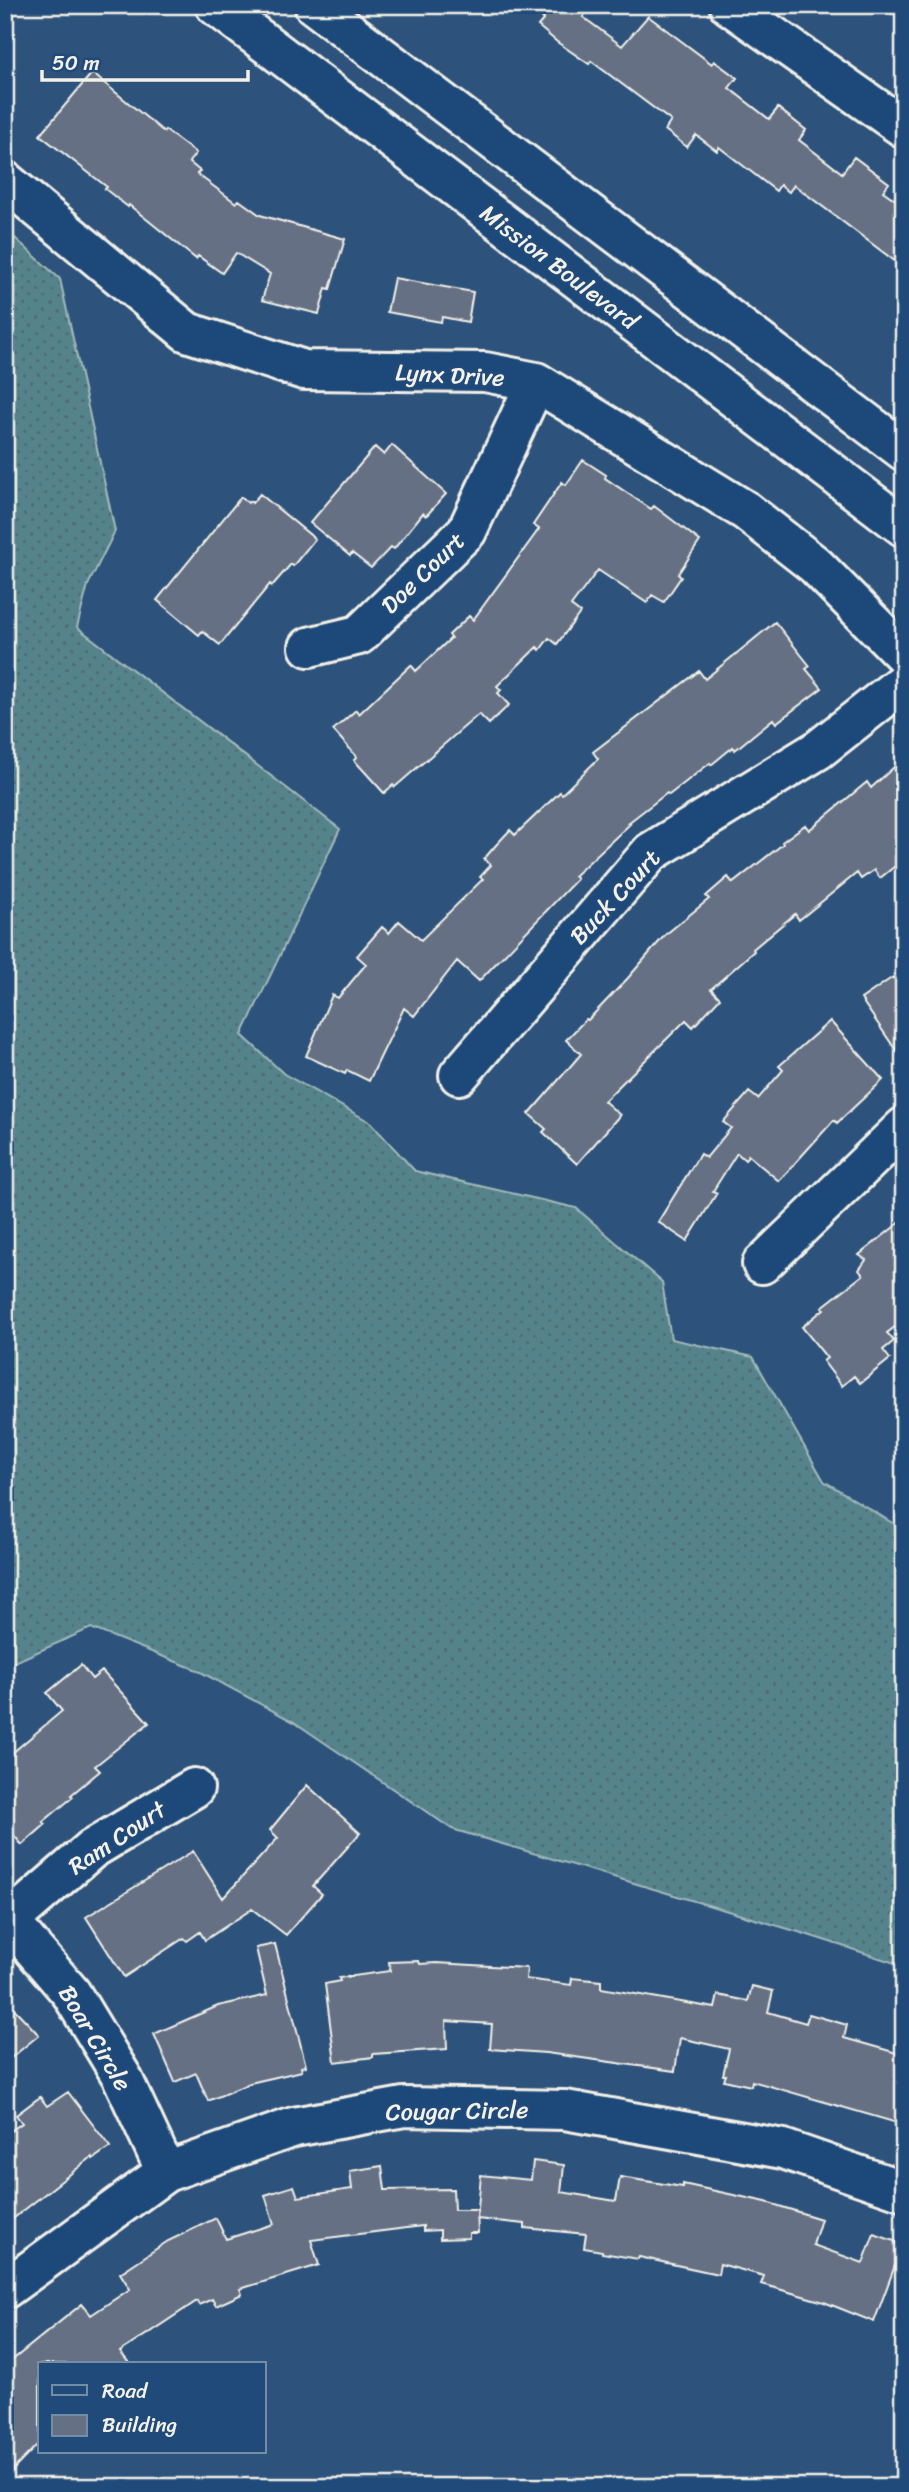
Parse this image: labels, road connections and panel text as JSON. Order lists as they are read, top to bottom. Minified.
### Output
{"streets":{"street":["Mission Boulevard","Lynx Drive","Doe Court","Buck Court","Ram Court","Boar Circle","Cougar Circle"]},"crossings":[["Lynx Drive","Doe Court"],["Ram Court","Boar Circle"],["Boar Circle","Cougar Circle"]],"legend":["Road","Building"],"scale_bar":"50 m"}
